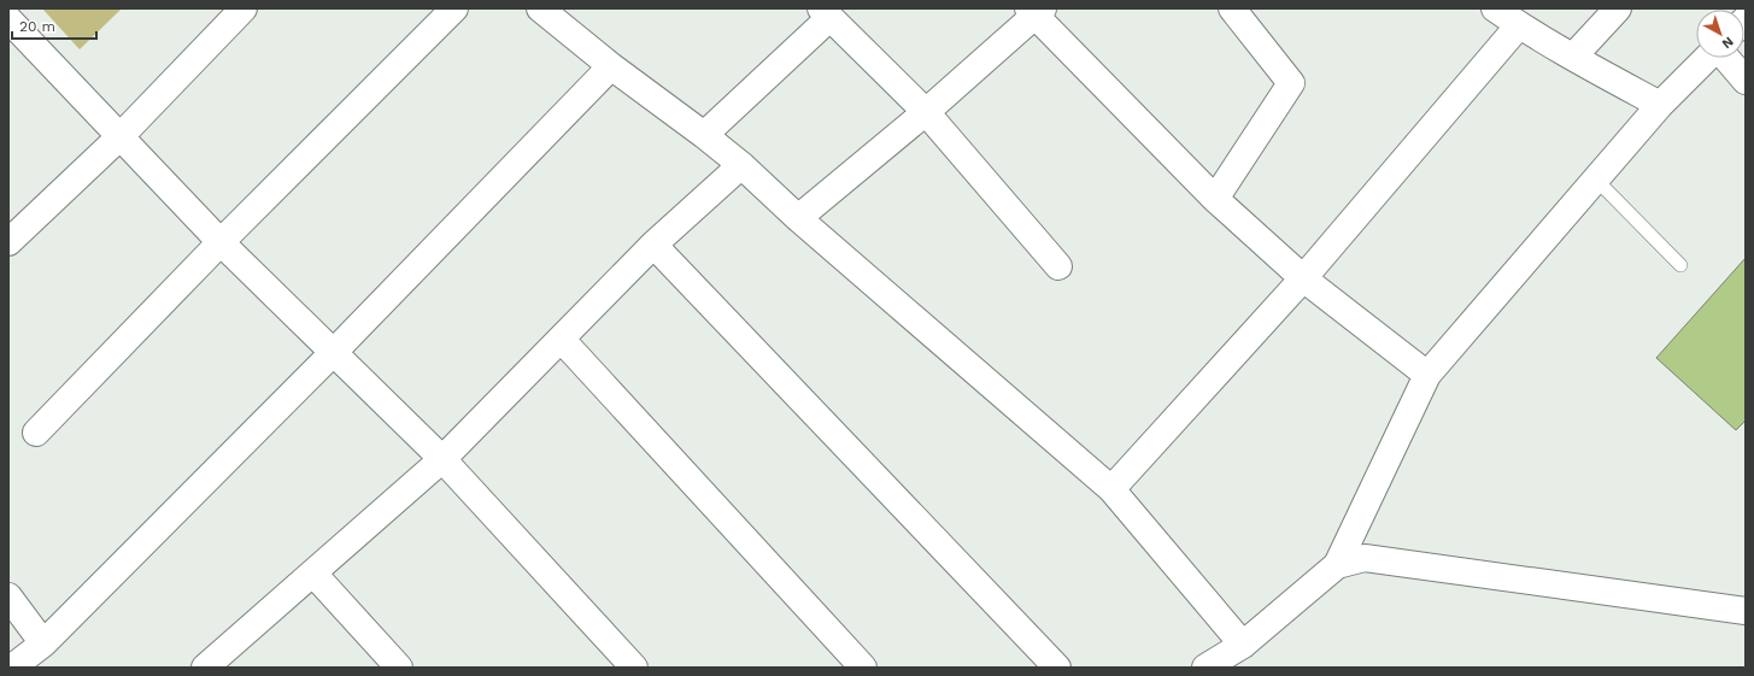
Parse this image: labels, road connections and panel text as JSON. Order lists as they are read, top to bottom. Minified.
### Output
{"scale_bar":"20 m","north":"bottom right"}
